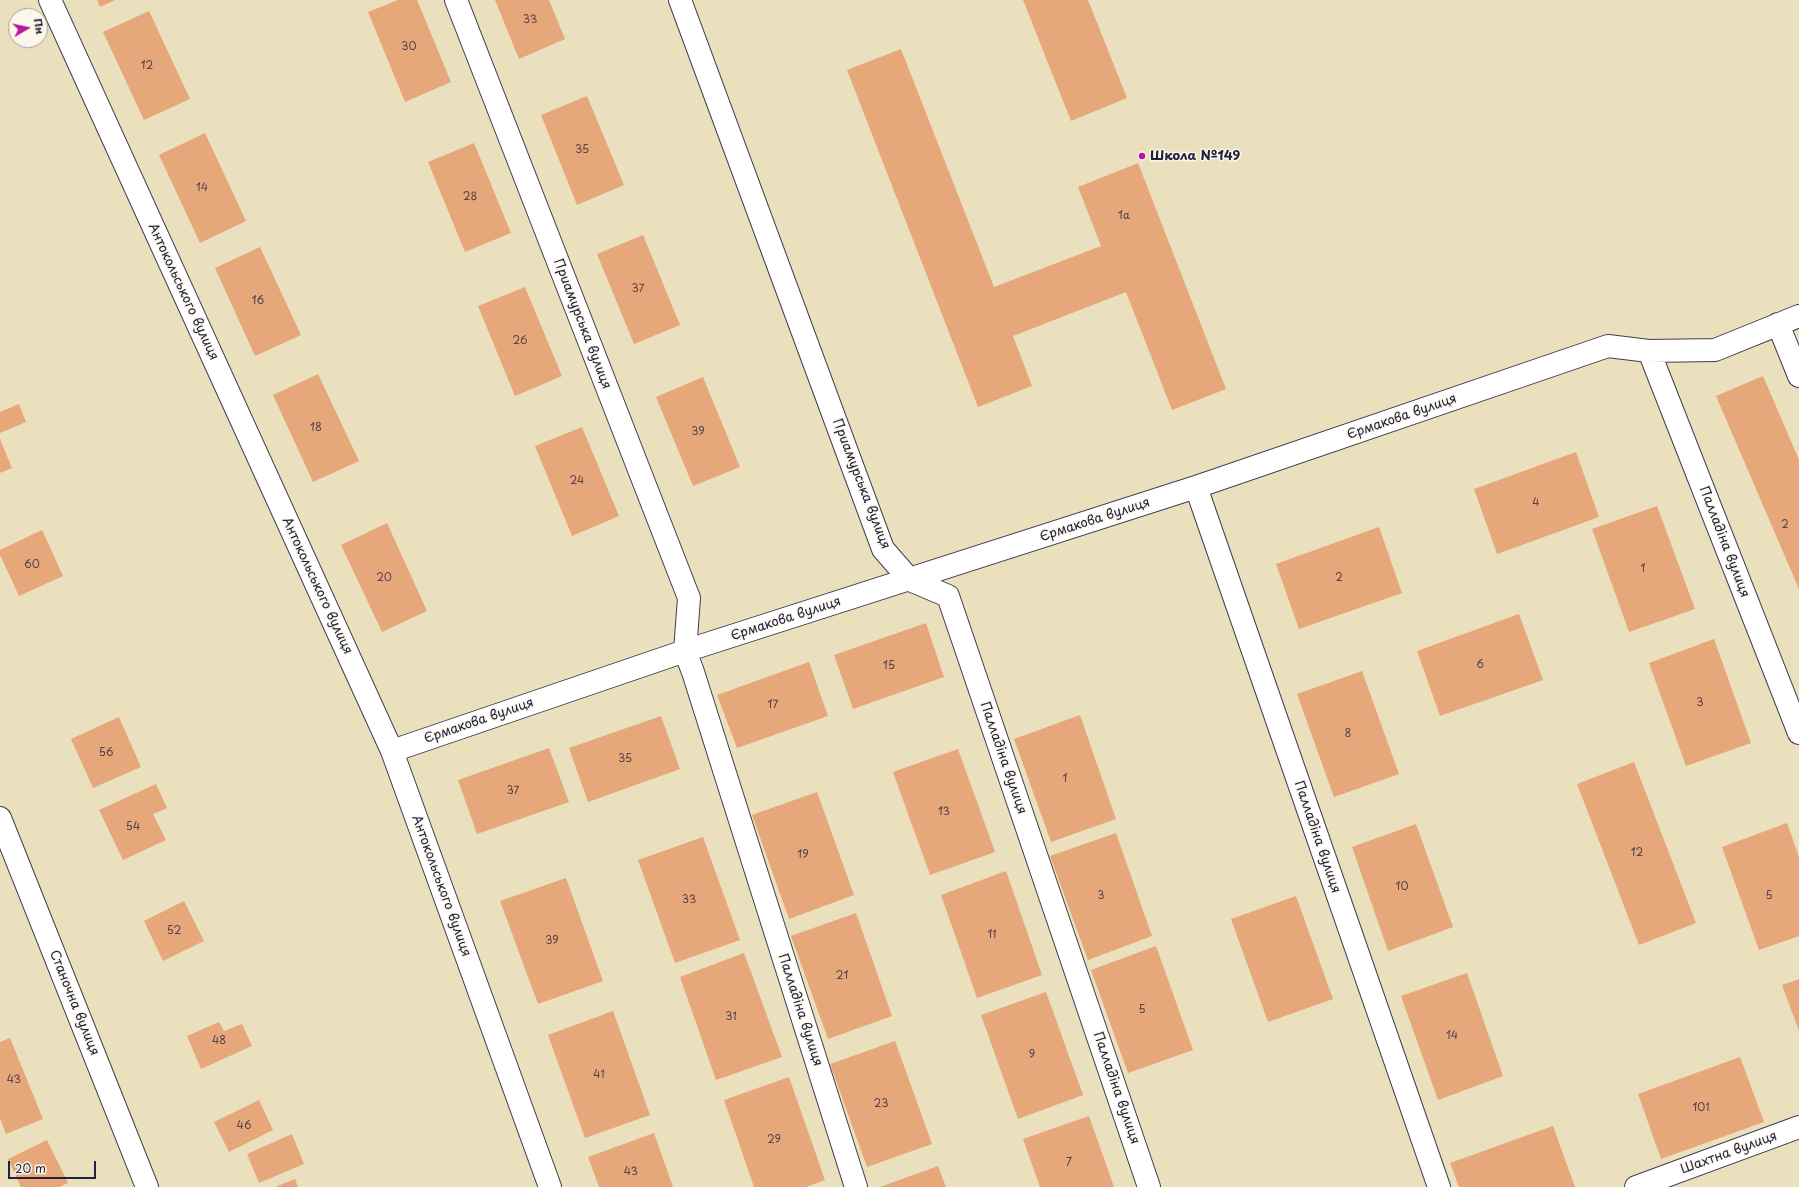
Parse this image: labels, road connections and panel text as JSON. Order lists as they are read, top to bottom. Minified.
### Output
{"streets":{"street":["Антокольського вулиця","Приамурська вулиця","Єрмакова вулиця","Палладіна вулиця","Станочна вулиця","Шахтна вулиця"]},"crossings":[["Антокольського вулиця","Єрмакова вулиця"],["Приамурська вулиця","Єрмакова вулиця"],["Приамурська вулиця","Палладіна вулиця"],["Єрмакова вулиця","Палладіна вулиця"]],"places":["Школа №149"],"house_numbers":["33","30","12","35","14","28","1а","37","16","26","18","39","24","4","2","60","1","20","2","6","15","3","17","8","56","35","1","37","13","54","12","19","10","3","5","33","52","11","39","21","5","31","14","48","9","41","43","23","101","46","29","7","43"],"scale_bar":"20 m","north":"right"}
